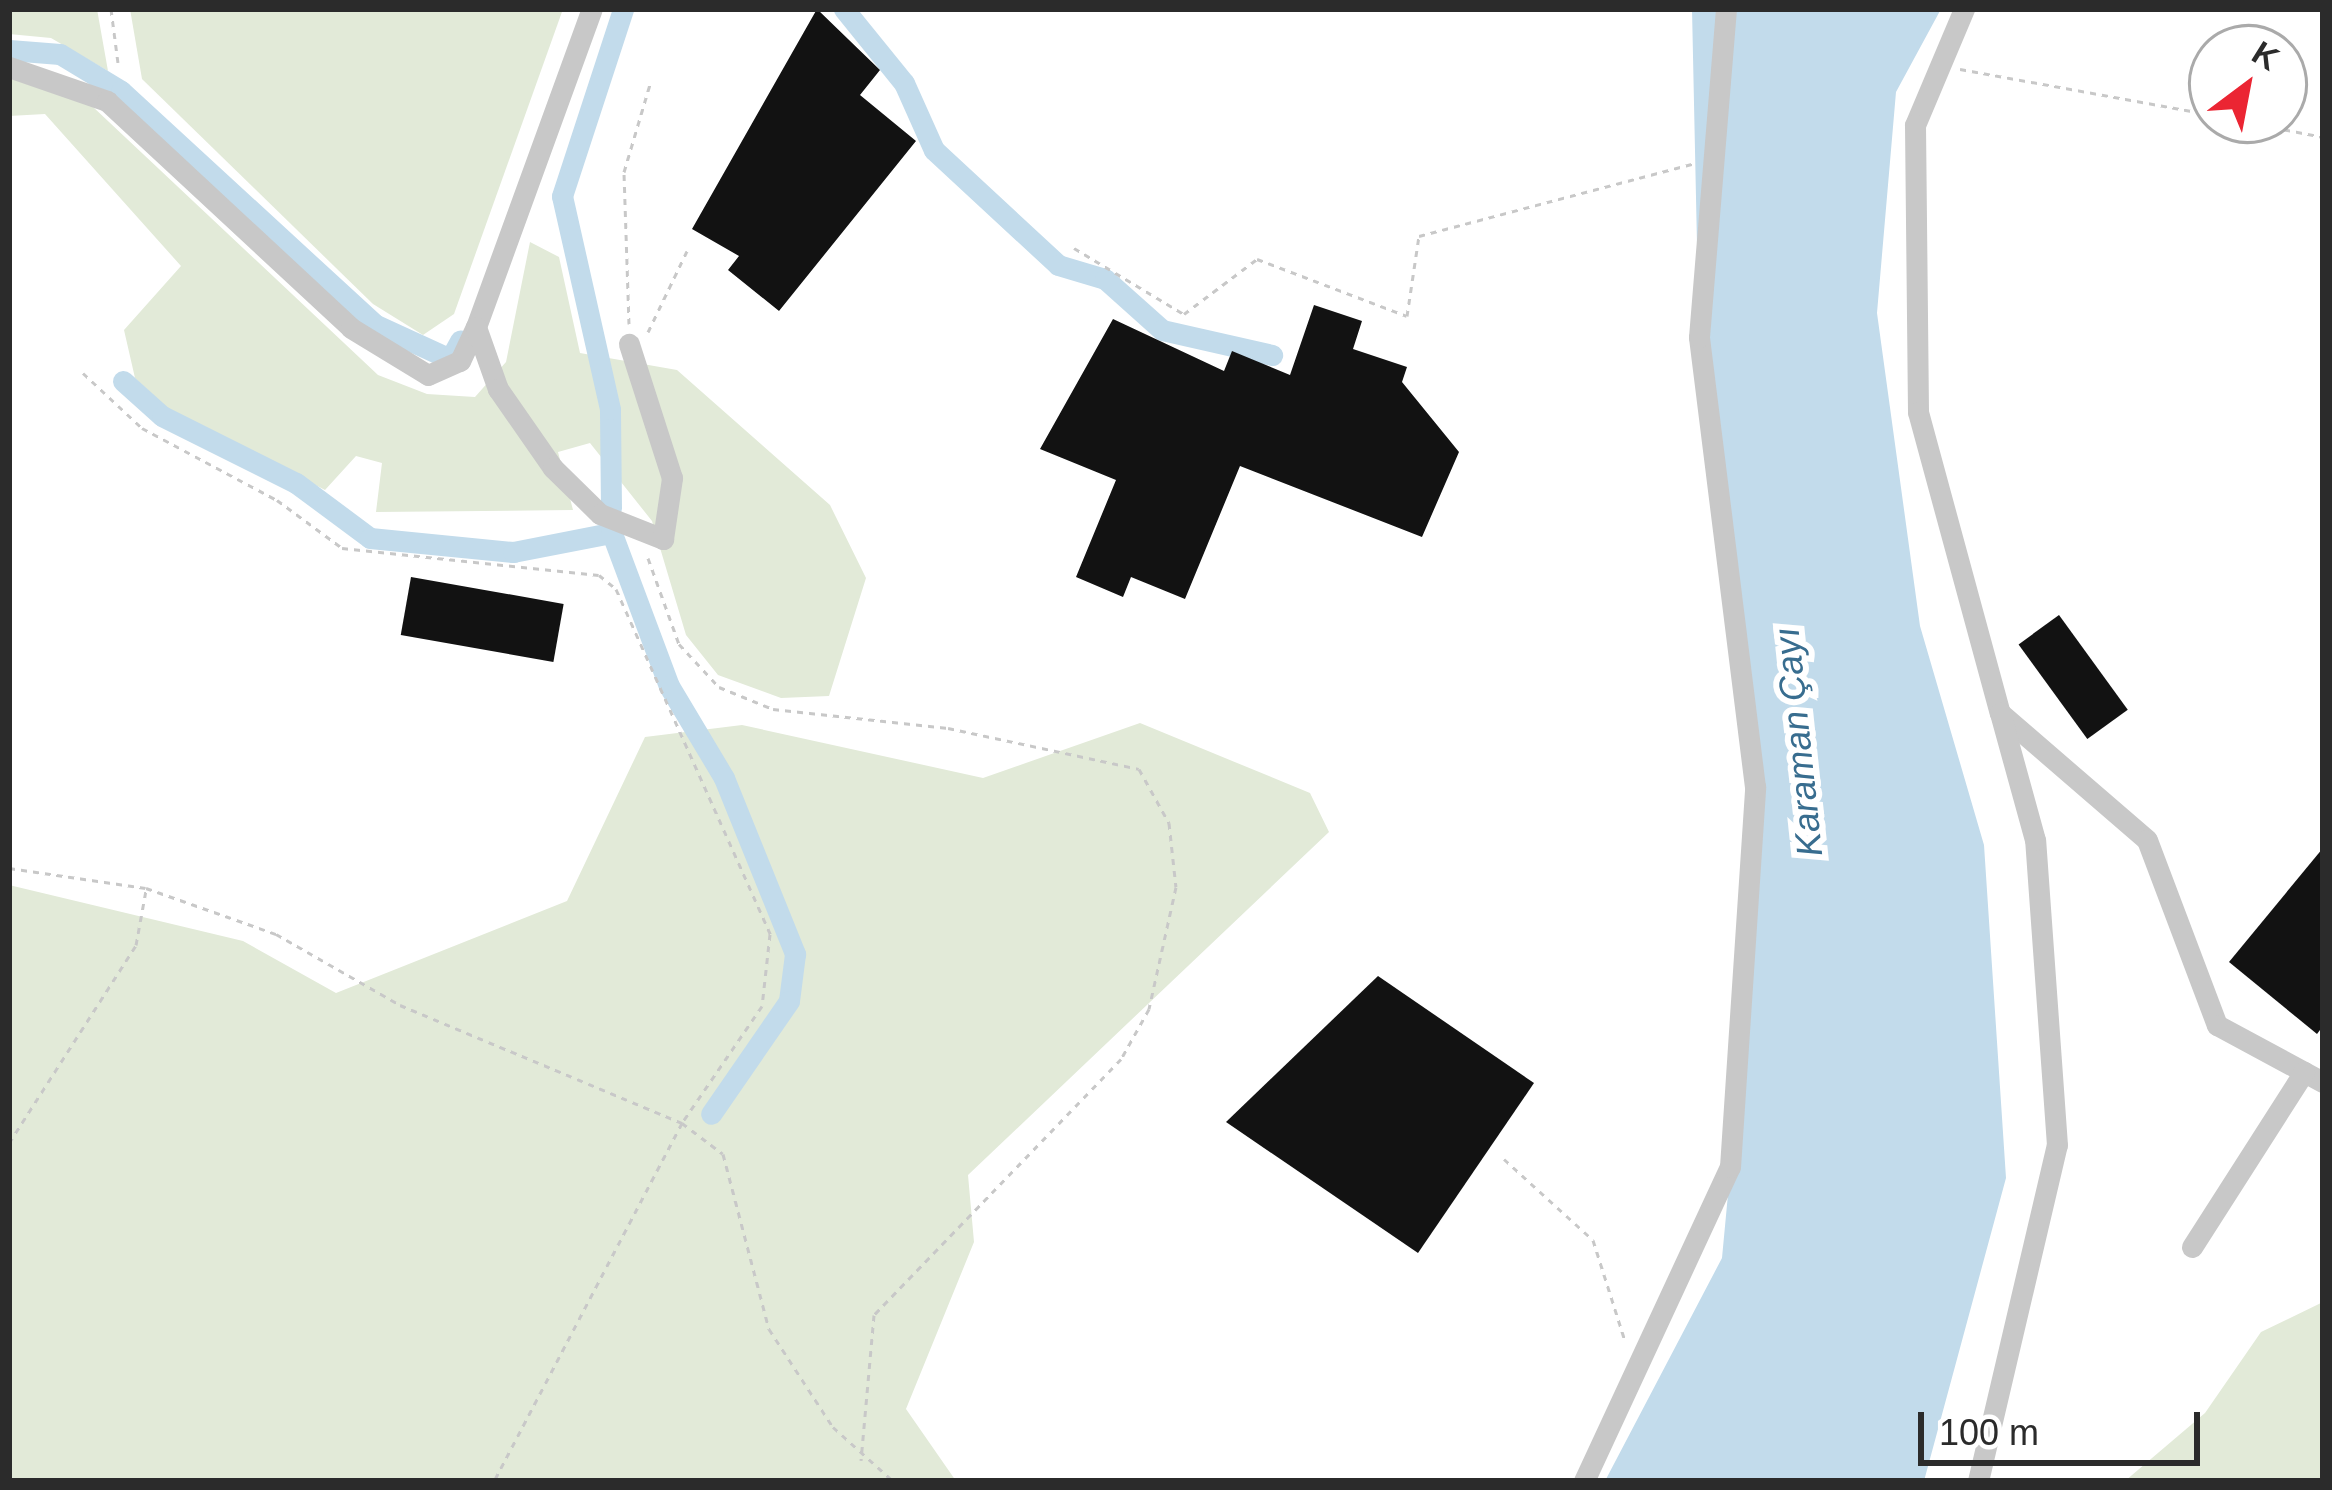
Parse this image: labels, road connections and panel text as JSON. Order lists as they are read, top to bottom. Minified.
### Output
{"water":["Karaman Çayı"],"scale_bar":"100 m","north":"top right"}
